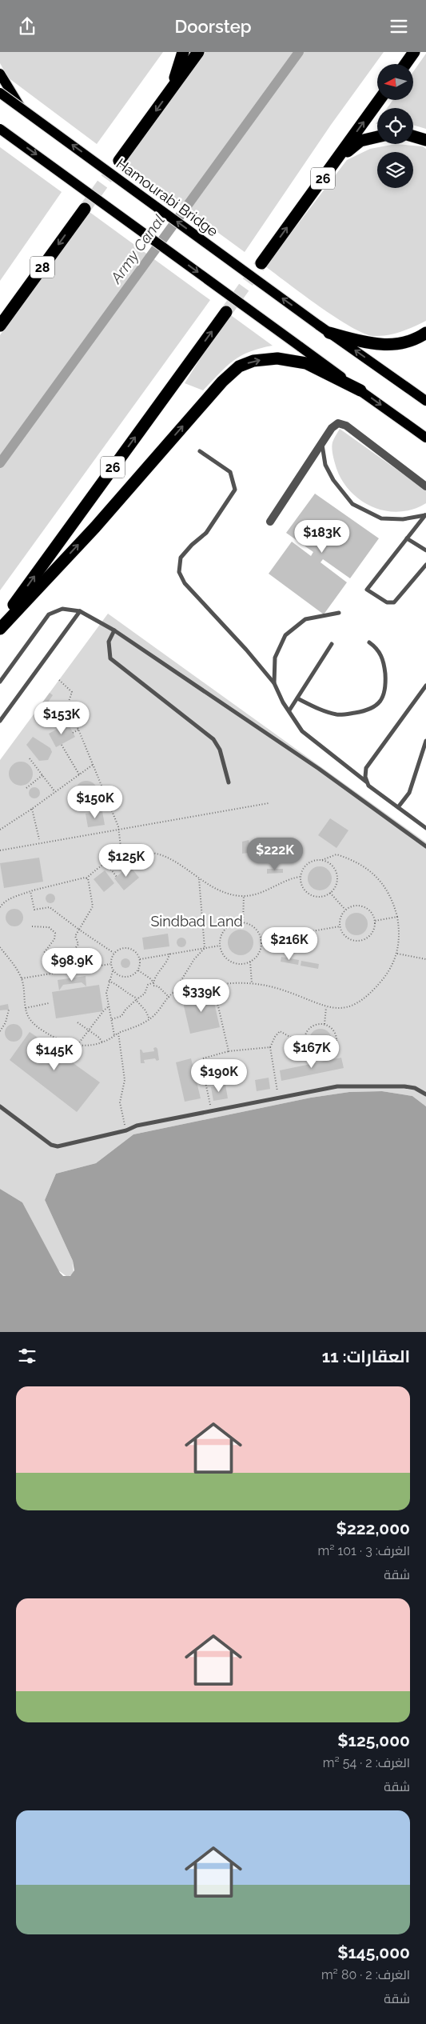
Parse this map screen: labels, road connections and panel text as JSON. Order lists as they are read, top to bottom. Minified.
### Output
{"streets":{"highway":["26","28"],"main road":["Hamourabi Bridge"]},"water":["Army Canal"],"parks":["Sindbad Land"],"north":"left","page":{"header":"Doorstep","price":["$183K","$153K","$150K","$222K","$125K","$216K","$98.9K","$339K","$167K","$145K","$190K"],"heading":"العقارات: 11","list":[{"name":"$222,000","note":"الغرف: 3 · 101 m² · شقة"},{"name":"$125,000","note":"الغرف: 2 · 54 m² · شقة"},{"name":"$145,000","note":"الغرف: 2 · 80 m² · شقة"}]}}
